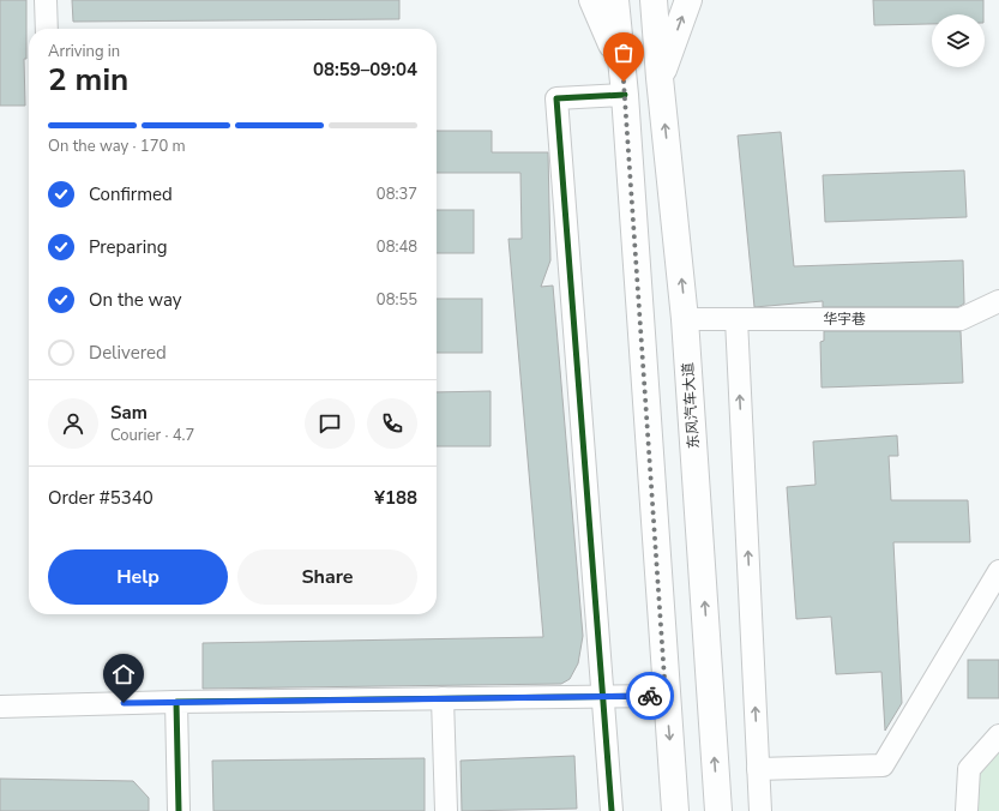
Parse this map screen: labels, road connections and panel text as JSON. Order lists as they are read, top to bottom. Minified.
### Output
{"streets":{"main road":["东风汽车大道"],"street":["华宇巷"]},"crossings":[["华宇巷","东风汽车大道"]],"page":{"heading":["2 min","Arriving in","08:59–09:04"],"panel":["Sam","Courier · 4.7","Order #5340","¥188"],"bar":"On the way · 170 m","list":[["Confirmed","08:37"],["Preparing","08:48"],["On the way","08:55"],"Delivered"],"buttons":["Help","Share"]}}
